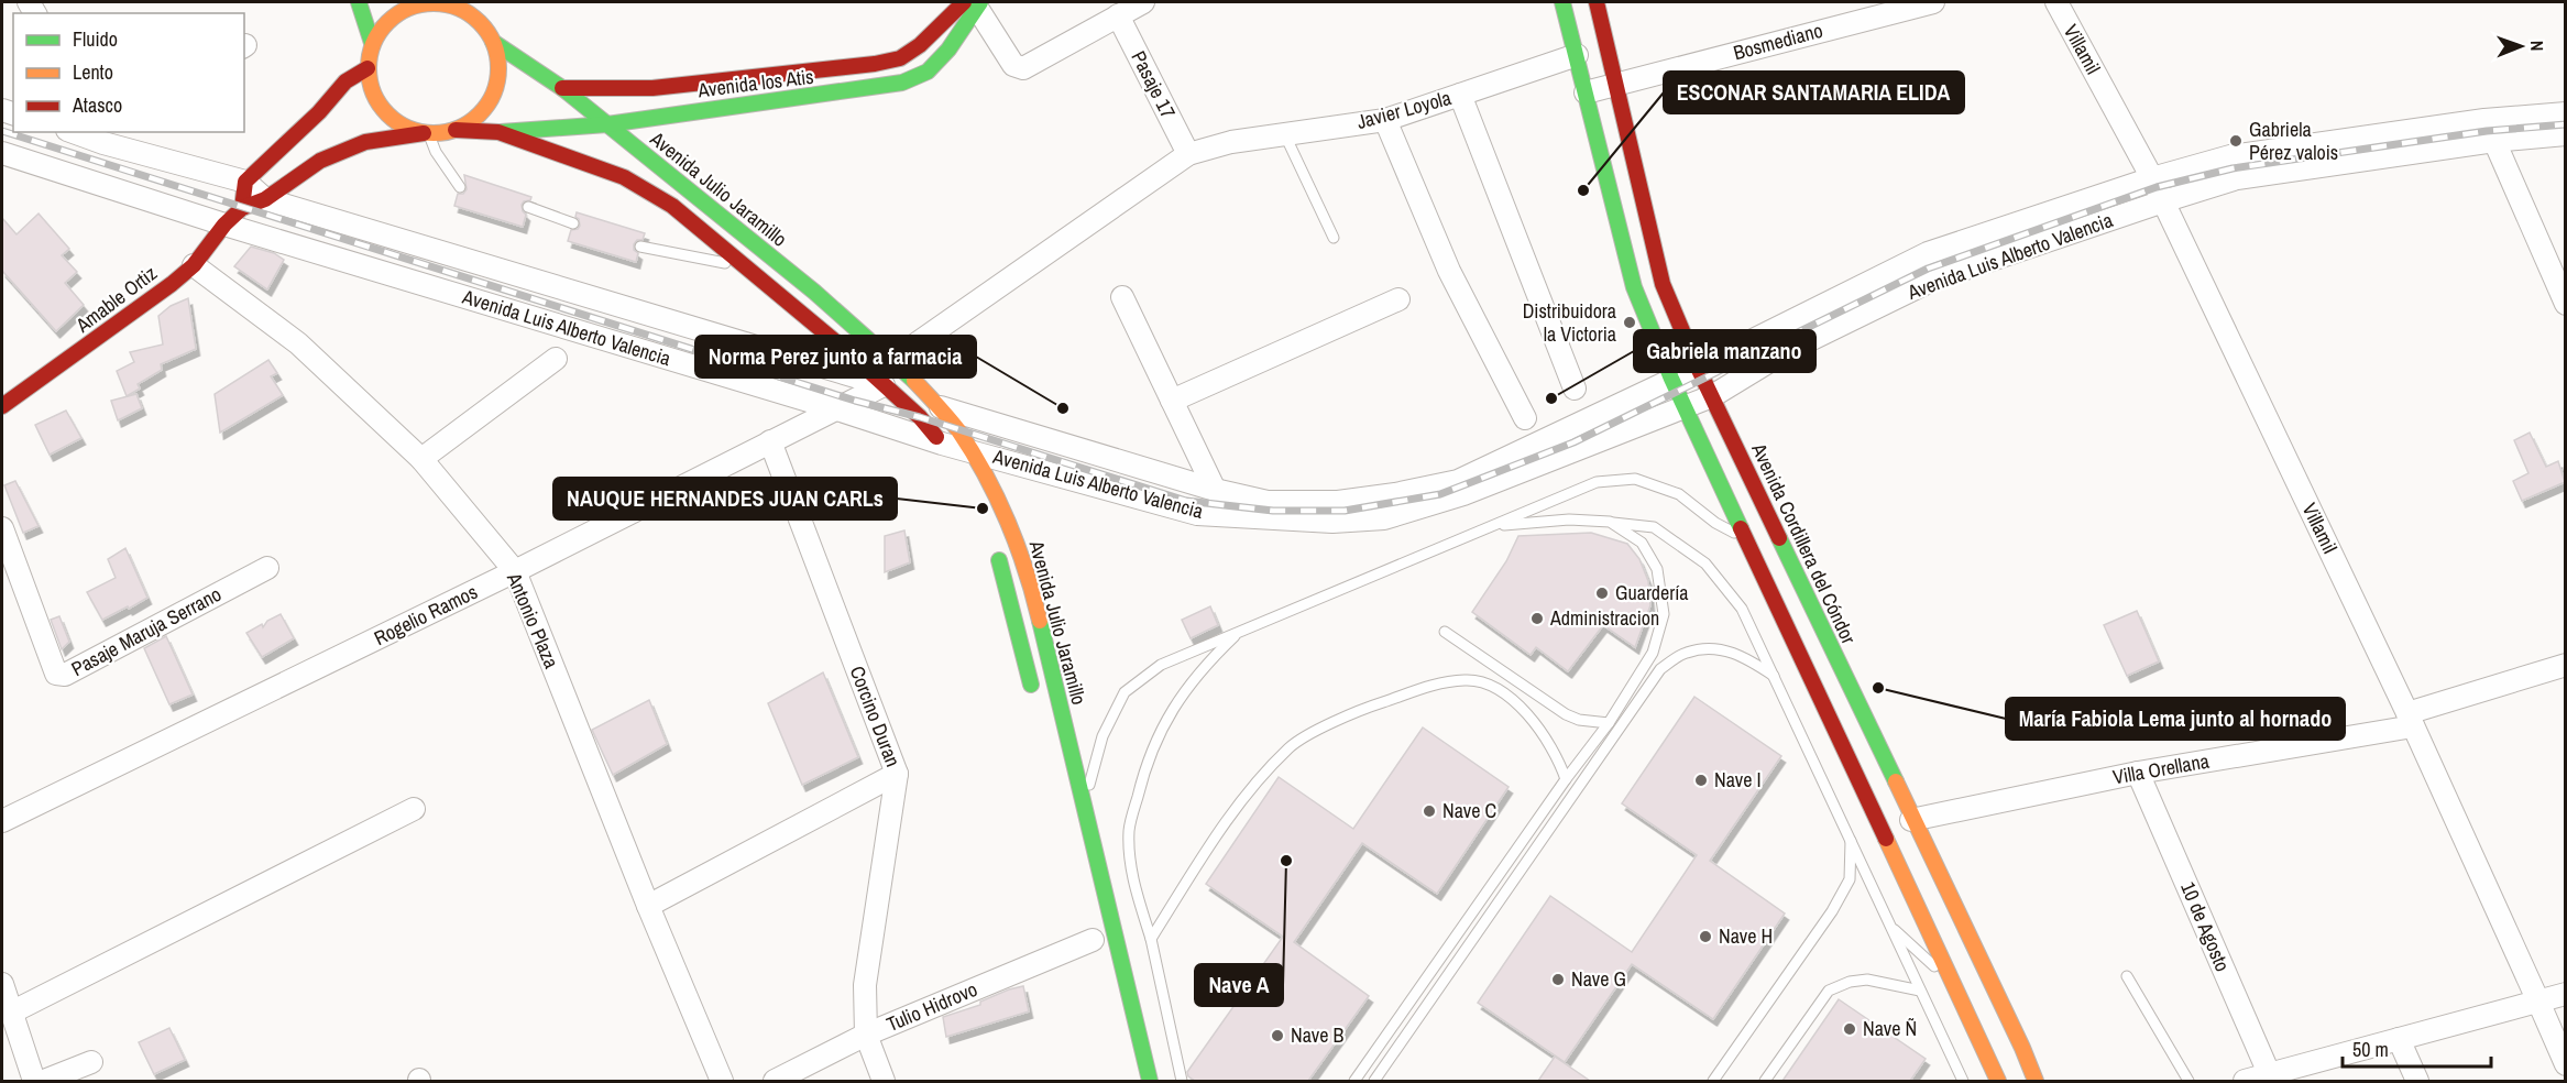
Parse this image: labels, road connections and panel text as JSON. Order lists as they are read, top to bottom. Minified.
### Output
{"streets":{"main road":["Avenida los Atis","Avenida Julio Jaramillo","Amable Ortiz","Avenida Cordillera del Cóndor"],"street":["Bosmediano","Villamil","Pasaje 17","Javier Loyola","Avenida Luis Alberto Valencia","Rogelio Ramos","Antonio Plaza","Pasaje Maruja Serrano","Corcino Duran","Villa Orellana","10 de Agosto","Tulio Hidrovo"]},"crossings":[["Bosmediano","Avenida Cordillera del Cóndor"],["Villamil","Avenida Luis Alberto Valencia"],["Villamil","Villa Orellana"],["Avenida los Atis","Avenida Julio Jaramillo"],["Pasaje 17","Javier Loyola"],["Javier Loyola","Avenida Julio Jaramillo"],["Avenida Julio Jaramillo","Avenida Luis Alberto Valencia"],["Avenida Julio Jaramillo","Amable Ortiz"],["Avenida Julio Jaramillo","Rogelio Ramos"],["Avenida Luis Alberto Valencia","Amable Ortiz"],["Avenida Luis Alberto Valencia","Avenida Cordillera del Cóndor"],["Avenida Luis Alberto Valencia","Rogelio Ramos"],["Amable Ortiz","Antonio Plaza"],["Avenida Cordillera del Cóndor","Villa Orellana"],["Rogelio Ramos","Antonio Plaza"],["Rogelio Ramos","Corcino Duran"],["Corcino Duran","Tulio Hidrovo"],["Villa Orellana","10 de Agosto"]],"places":["Gabriela Pérez valois","ESCONAR SANTAMARIA ELIDA","Distribuidora la Victoria","Gabriela manzano","Norma Perez junto a farmacia","NAUQUE HERNANDES JUAN CARLs","Guardería","Administracion","María Fabiola Lema junto al hornado","Nave I","Nave C","Nave A","Nave H","Nave G","Nave Ñ","Nave B"],"legend":["Fluido","Lento","Atasco"],"scale_bar":"50 m","north":"right"}
